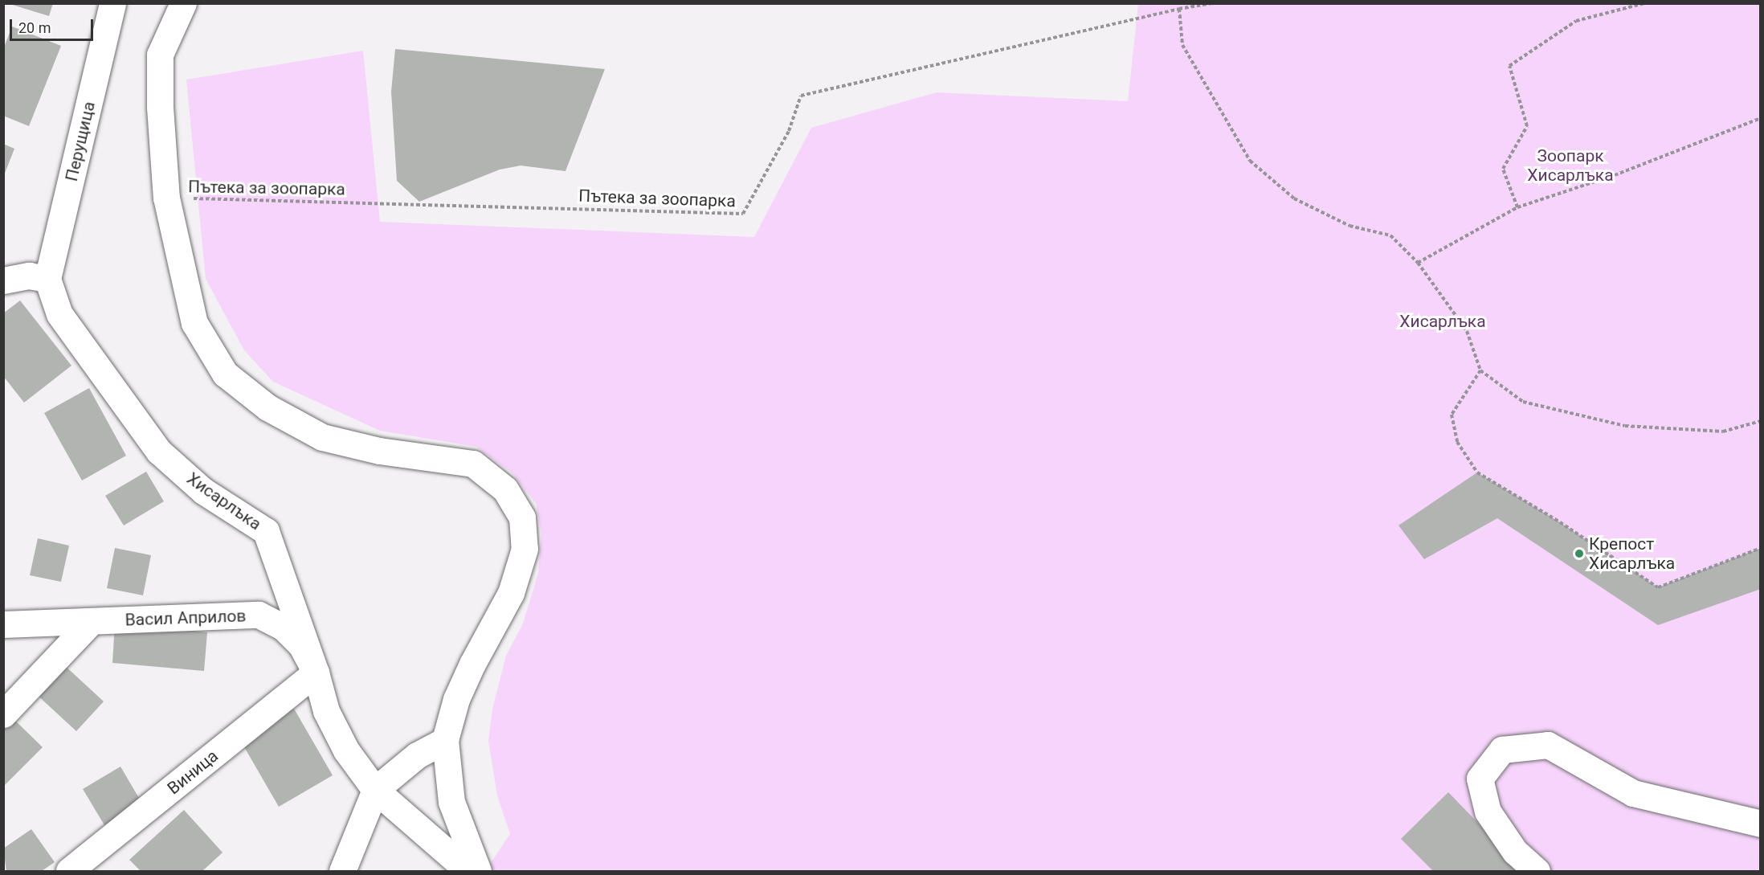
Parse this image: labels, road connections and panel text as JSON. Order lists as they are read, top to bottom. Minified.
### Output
{"streets":{"street":["Перущица","Хисарлъка","Васил Априлов","Виница"],"path":["Пътека за зоопарка"]},"crossings":[["Перущица","Хисарлъка"],["Хисарлъка","Васил Априлов"],["Хисарлъка","Виница"],["Васил Априлов","Виница"]],"parks":["Зоопарк Хисарлъка","Хисарлъка"],"places":["Крепост Хисарлъка"],"scale_bar":"20 m"}
